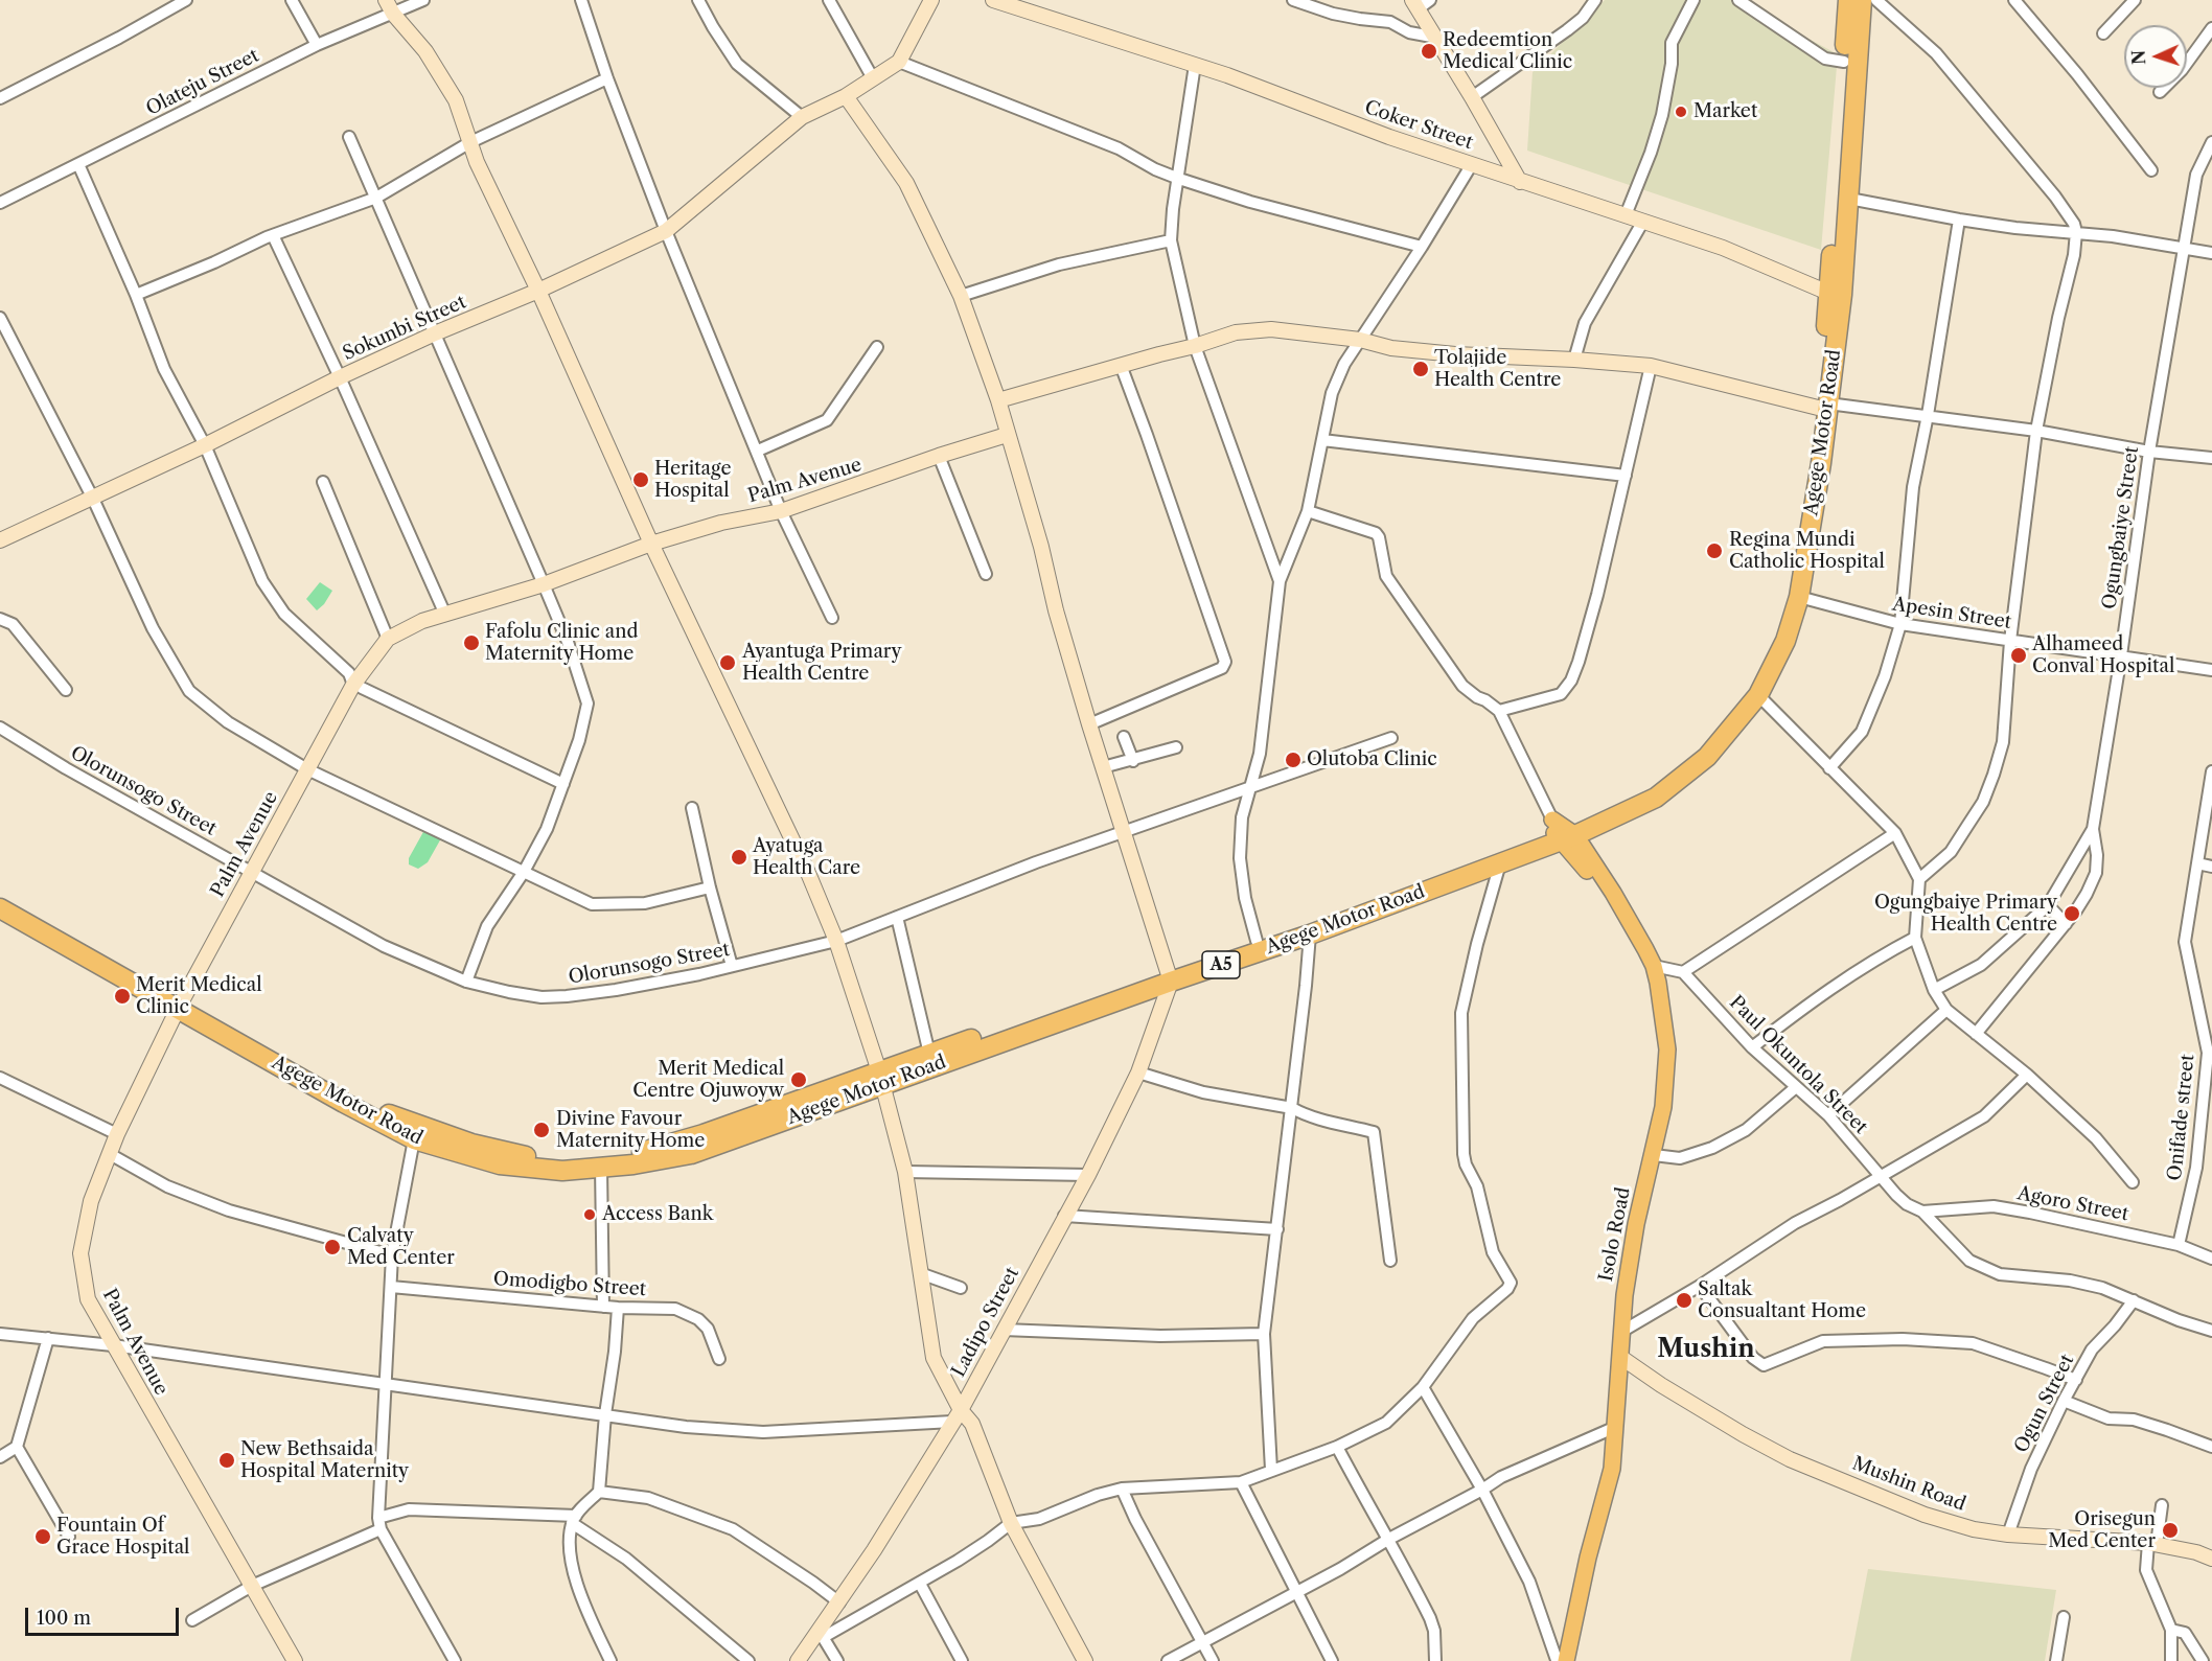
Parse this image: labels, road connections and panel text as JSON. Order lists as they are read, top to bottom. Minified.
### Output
{"streets":{"highway":["Agege Motor Road","A5"],"main road":["Isolo Road"],"street":["Olateju Street","Coker Street","Sokunbi Street","Palm Avenue","Ogungbaiye Street","Apesin Street","Olorunsogo Street","Paul Okuntola Street","Onifade street","Agoro Street","Omodigbo Street","Ladipo Street","Ogun Street","Mushin Road"]},"crossings":[["Coker Street","Agege Motor Road"],["Agege Motor Road","Palm Avenue"],["Agege Motor Road","Apesin Street"],["Agege Motor Road","Isolo Road"],["Agege Motor Road","Ladipo Street"],["Palm Avenue","Olorunsogo Street"],["Ogungbaiye Street","Apesin Street"],["Paul Okuntola Street","Agoro Street"],["Paul Okuntola Street","Ogun Street"],["Onifade street","Agoro Street"],["Isolo Road","Mushin Road"],["Ogun Street","Mushin Road"]],"districts":["Mushin"],"places":["Redeemtion Medical Clinic","Market","Tolajide Health Centre","Heritage Hospital","Regina Mundi Catholic Hospital","Fafolu Clinic and Maternity Home","Alhameed Conval Hospital","Ayantuga Primary Health Centre","Olutoba Clinic","Ayatuga Health Care","Ogungbaiye Primary Health Centre","Merit Medical Clinic","Merit Medical Centre Ojuwoyw","Divine Favour Maternity Home","Access Bank","Calvaty Med Center","Saltak Consualtant Home","New Bethsaida Hospital Maternity","Orisegun Med Center","Fountain Of Grace Hospital"],"scale_bar":"100 m","north":"left"}
